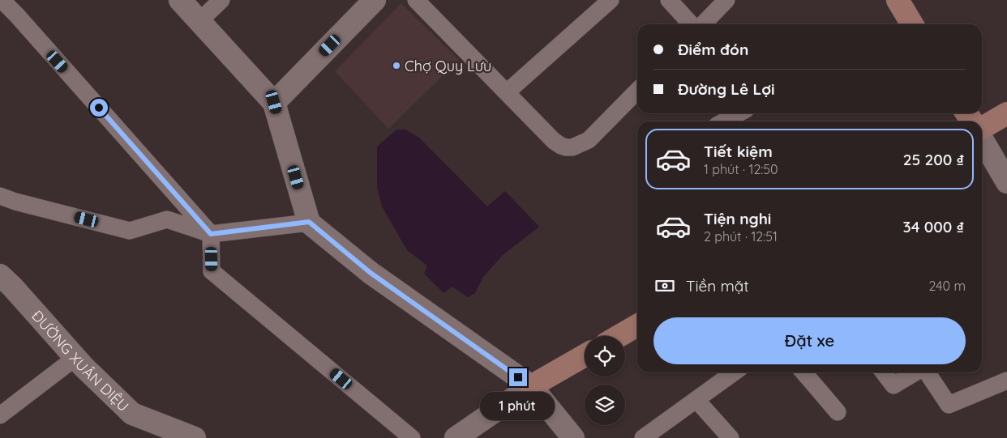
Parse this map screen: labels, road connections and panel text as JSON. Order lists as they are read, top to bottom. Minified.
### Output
{"streets":{"street":["ĐƯỜNG XUÂN DIỆU"]},"places":["Chợ Quy Lưu"],"page":{"banner":["Điểm đón","Đường Lê Lợi"],"list":[{"name":"Tiết kiệm","note":"1 phút · 12:50","value":"25 200 ₫"},{"name":"Tiện nghi","note":"2 phút · 12:51","value":"34 000 ₫"}],"pay":["Tiền mặt","240 m"],"buttons":"Đặt xe","bubble":"1 phút"}}
